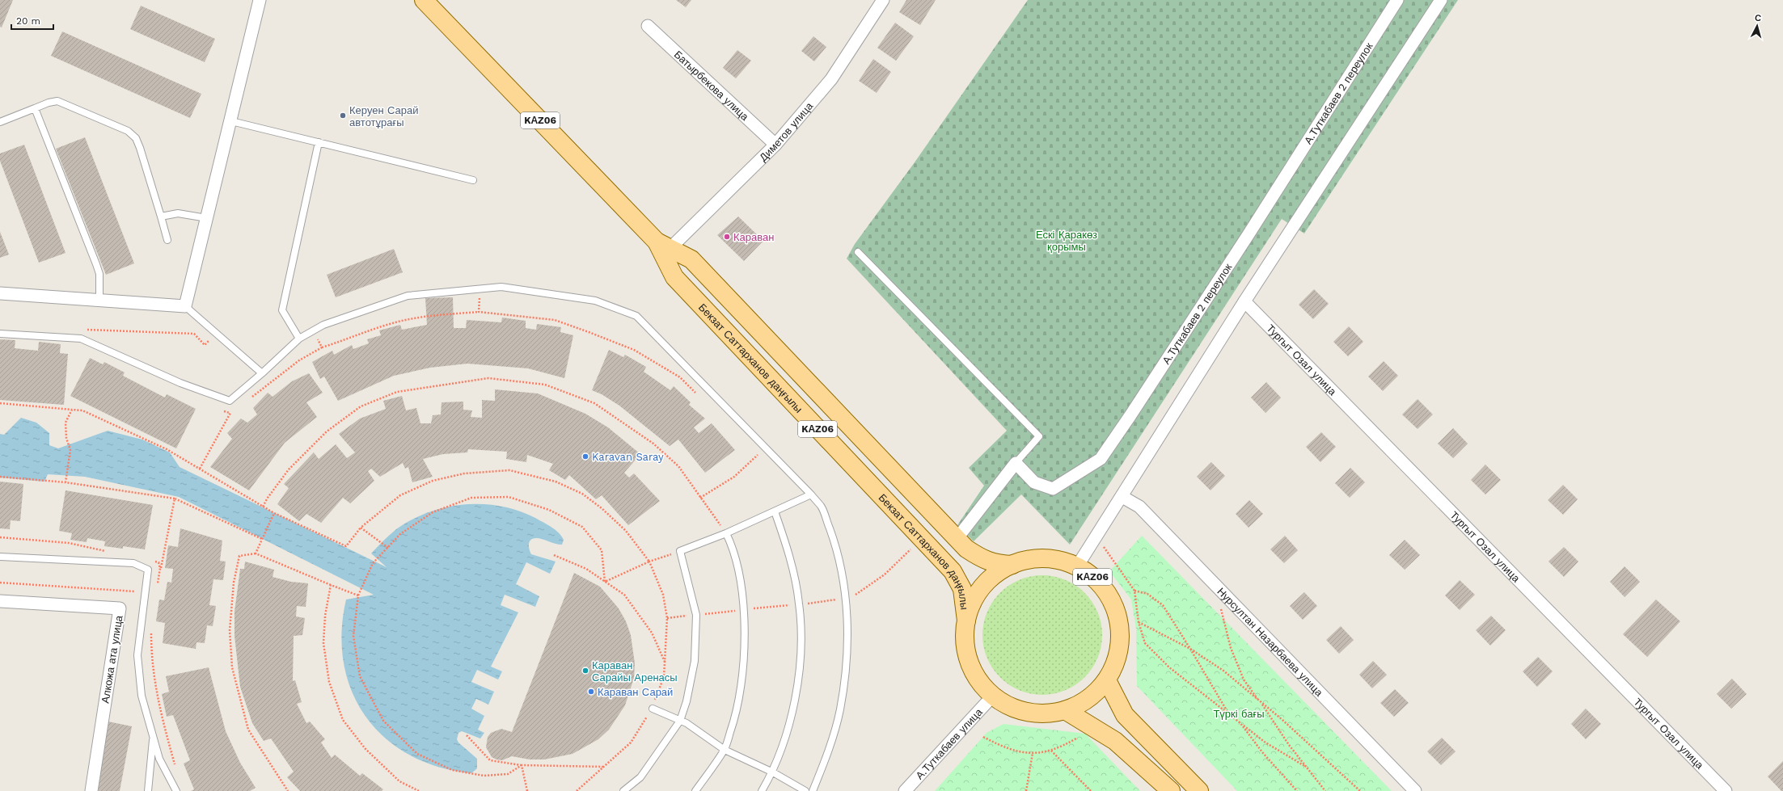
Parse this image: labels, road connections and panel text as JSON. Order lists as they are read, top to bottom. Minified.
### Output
{"streets":{"main road":["KАZ06","Бекзат Саттарханов даңғылы"],"street":["Батырбекова улица","А.Туткабаев 2 переулок","Диметов улица","Тургыт Озал улица","Нурсултан Назарбаева улица","Алкожа ата улица","А.Туткабаев улица"]},"crossings":[["Батырбекова улица","Диметов улица"],["KАZ06","Бекзат Саттарханов даңғылы"],["KАZ06","А.Туткабаев улица"],["Диметов улица","Бекзат Саттарханов даңғылы"]],"parks":["Ескі Қаракөз қорымы","Түркі бағы"],"places":["Керуен Сарай автотұрағы","Караван","Karavan Saray","Караван Сарайы Аренасы","Караван Сарай"],"scale_bar":"20 m","north":"top"}
